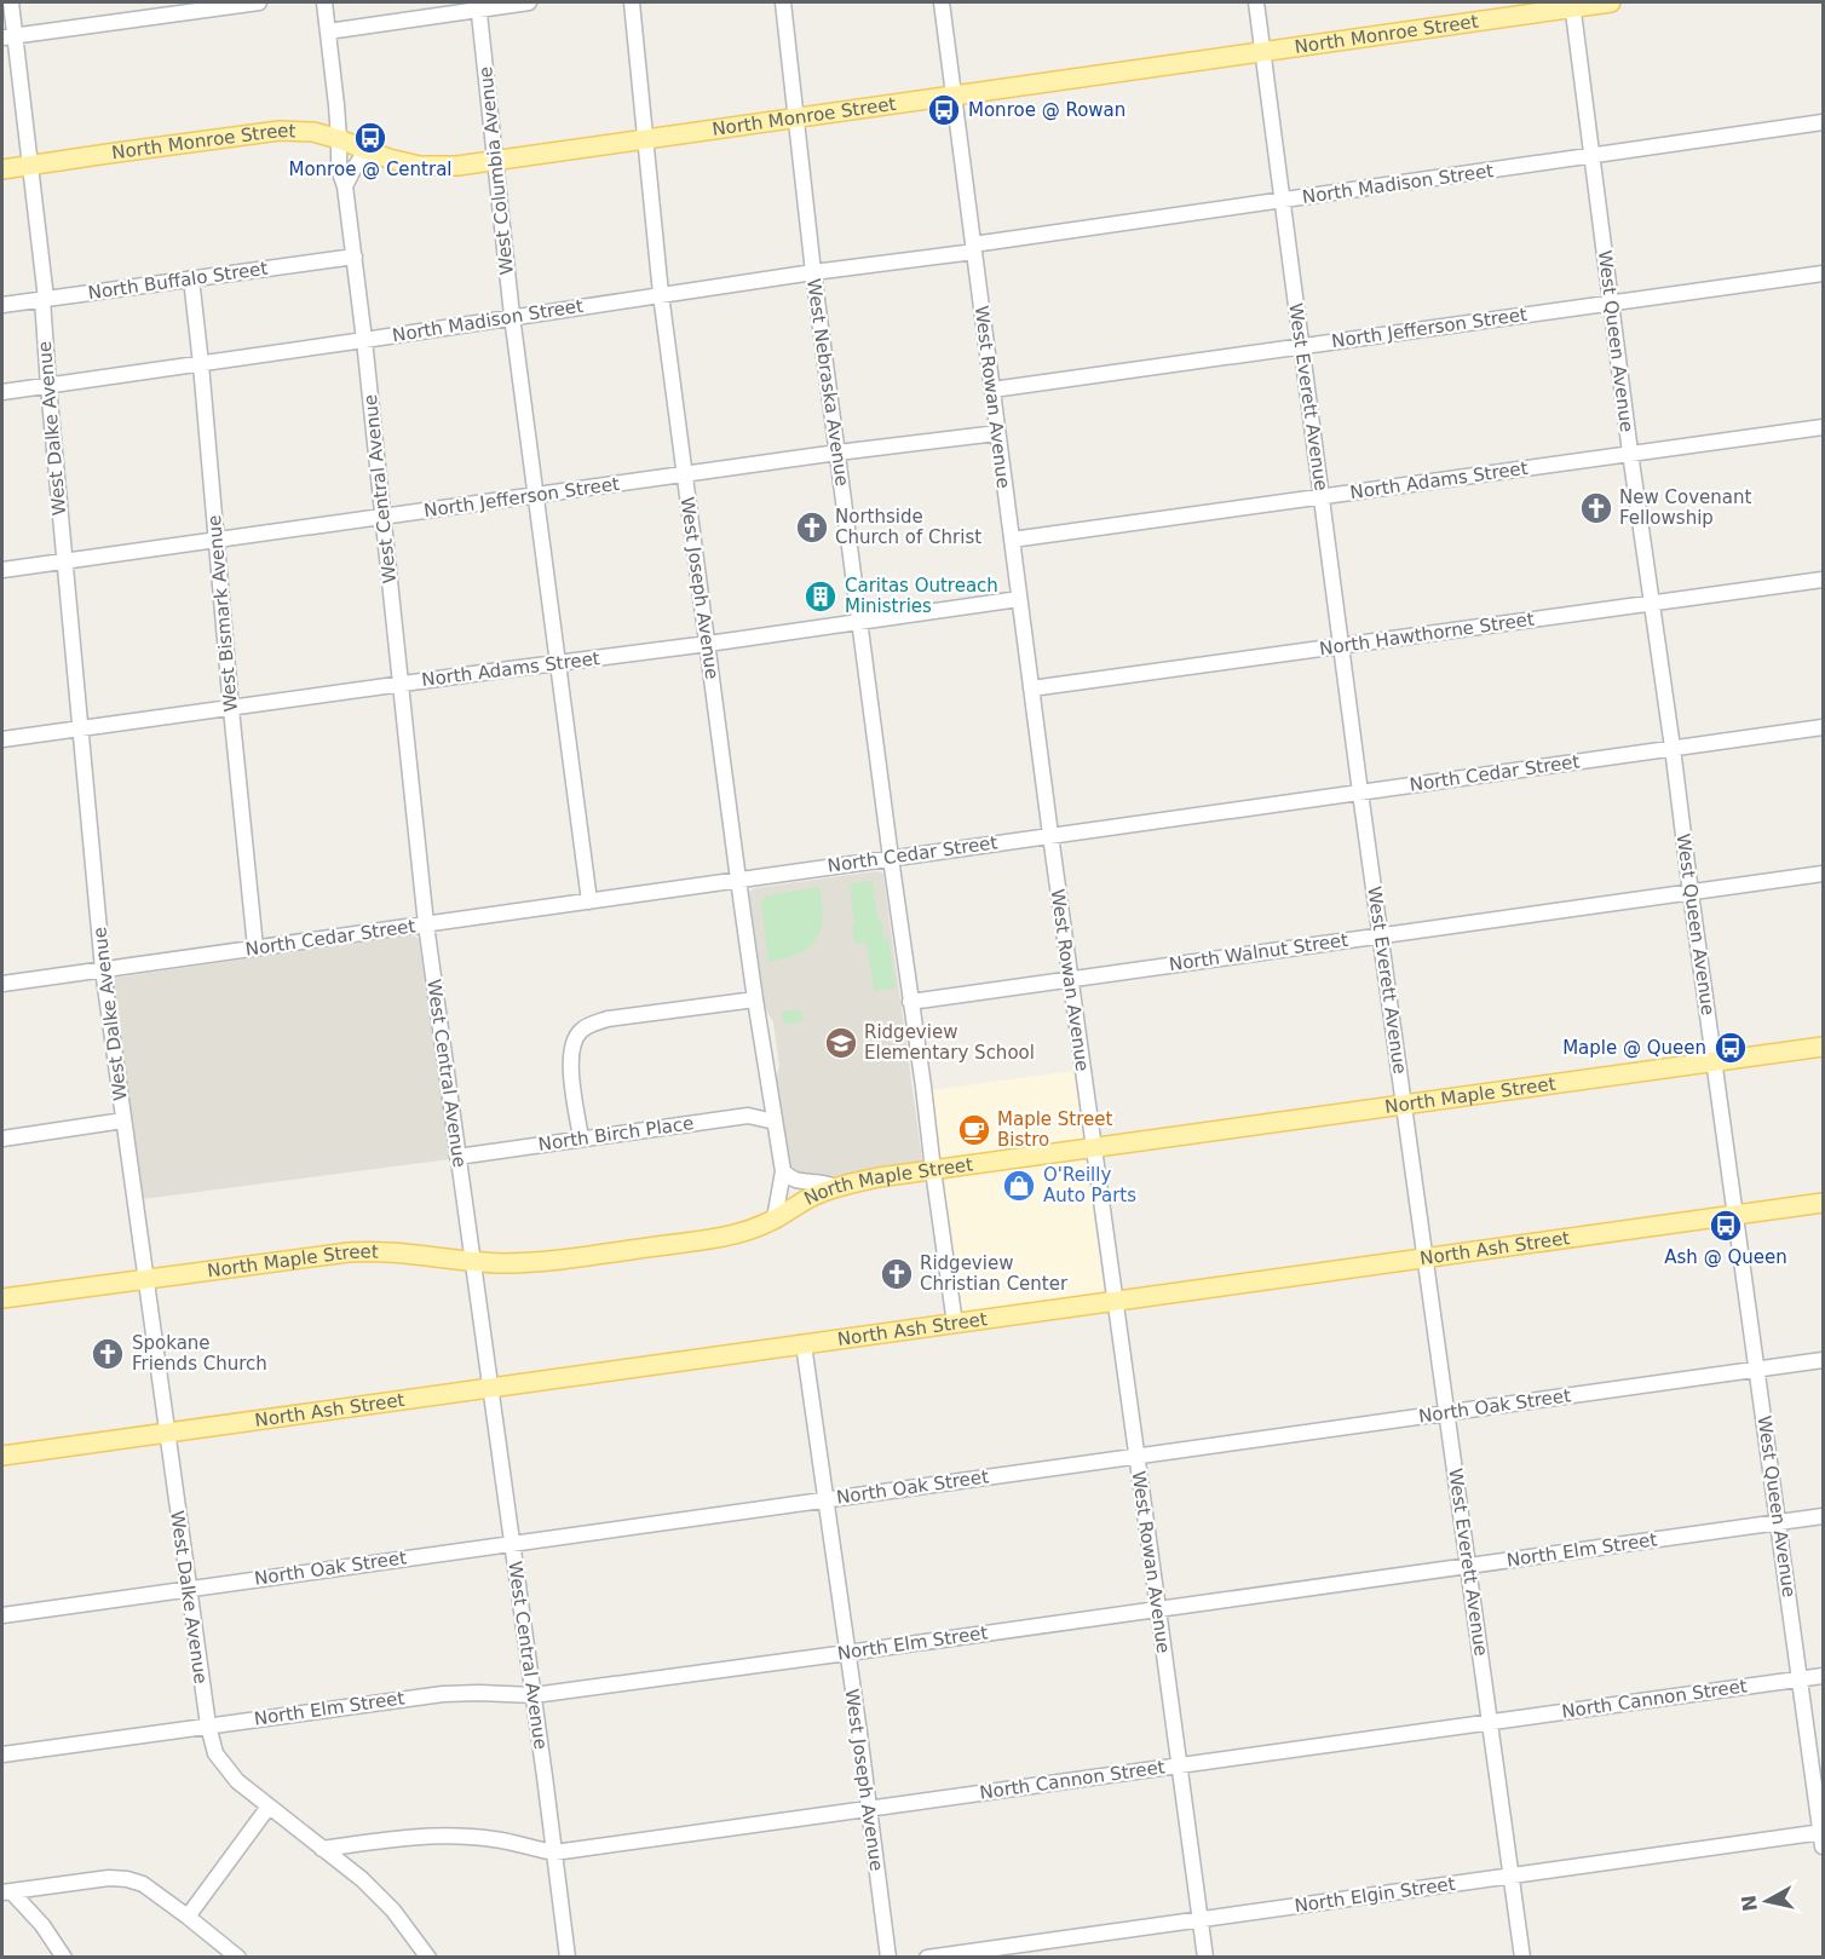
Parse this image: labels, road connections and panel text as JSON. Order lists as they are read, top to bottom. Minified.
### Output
{"streets":{"main road":["North Monroe Street","North Maple Street","North Ash Street"],"street":["West Columbia Avenue","North Madison Street","North Buffalo Street","North Jefferson Street","West Queen Avenue","West Nebraska Avenue","West Rowan Avenue","West Everett Avenue","West Dalke Avenue","North Adams Street","West Central Avenue","West Joseph Avenue","West Bismark Avenue","North Hawthorne Street","North Cedar Street","North Walnut Street","North Birch Place","North Oak Street","North Elm Street","North Cannon Street","North Elgin Street"]},"crossings":[["North Monroe Street","West Columbia Avenue"],["North Monroe Street","West Queen Avenue"],["North Monroe Street","West Nebraska Avenue"],["North Monroe Street","West Rowan Avenue"],["North Monroe Street","West Everett Avenue"],["North Monroe Street","West Dalke Avenue"],["North Monroe Street","West Central Avenue"],["North Monroe Street","West Joseph Avenue"],["West Columbia Avenue","North Madison Street"],["West Columbia Avenue","North Jefferson Street"],["West Columbia Avenue","North Adams Street"],["West Columbia Avenue","North Cedar Street"],["North Madison Street","West Queen Avenue"],["North Madison Street","West Nebraska Avenue"],["North Madison Street","West Rowan Avenue"],["North Madison Street","West Everett Avenue"],["North Madison Street","West Dalke Avenue"],["North Madison Street","West Central Avenue"],["North Madison Street","West Joseph Avenue"],["North Madison Street","West Bismark Avenue"],["North Buffalo Street","West Dalke Avenue"],["North Buffalo Street","West Central Avenue"],["North Buffalo Street","West Bismark Avenue"],["North Jefferson Street","West Queen Avenue"],["North Jefferson Street","West Nebraska Avenue"],["North Jefferson Street","West Rowan Avenue"],["North Jefferson Street","West Everett Avenue"],["North Jefferson Street","West Dalke Avenue"],["North Jefferson Street","West Central Avenue"],["North Jefferson Street","West Joseph Avenue"],["North Jefferson Street","West Bismark Avenue"],["West Queen Avenue","North Adams Street"],["West Queen Avenue","North Hawthorne Street"],["West Queen Avenue","North Cedar Street"],["West Queen Avenue","North Walnut Street"],["West Queen Avenue","North Maple Street"],["West Queen Avenue","North Ash Street"],["West Queen Avenue","North Oak Street"],["West Queen Avenue","North Elm Street"],["West Queen Avenue","North Cannon Street"],["West Queen Avenue","North Elgin Street"],["West Nebraska Avenue","North Adams Street"],["West Nebraska Avenue","North Cedar Street"],["West Nebraska Avenue","North Walnut Street"],["West Nebraska Avenue","North Maple Street"],["West Nebraska Avenue","North Ash Street"],["West Rowan Avenue","North Adams Street"],["West Rowan Avenue","North Hawthorne Street"],["West Rowan Avenue","North Cedar Street"],["West Rowan Avenue","North Walnut Street"],["West Rowan Avenue","North Maple Street"],["West Rowan Avenue","North Ash Street"],["West Rowan Avenue","North Oak Street"],["West Rowan Avenue","North Elm Street"],["West Rowan Avenue","North Cannon Street"],["West Rowan Avenue","North Elgin Street"],["West Everett Avenue","North Adams Street"],["West Everett Avenue","North Hawthorne Street"],["West Everett Avenue","North Cedar Street"],["West Everett Avenue","North Walnut Street"],["West Everett Avenue","North Maple Street"],["West Everett Avenue","North Ash Street"],["West Everett Avenue","North Oak Street"],["West Everett Avenue","North Elm Street"],["West Everett Avenue","North Cannon Street"],["West Everett Avenue","North Elgin Street"],["West Dalke Avenue","North Adams Street"],["West Dalke Avenue","North Cedar Street"],["West Dalke Avenue","North Maple Street"],["West Dalke Avenue","North Ash Street"],["West Dalke Avenue","North Oak Street"],["West Dalke Avenue","North Elm Street"],["West Dalke Avenue","North Cannon Street"],["North Adams Street","West Central Avenue"],["North Adams Street","West Joseph Avenue"],["North Adams Street","West Bismark Avenue"],["West Central Avenue","North Cedar Street"],["West Central Avenue","North Maple Street"],["West Central Avenue","North Birch Place"],["West Central Avenue","North Ash Street"],["West Central Avenue","North Oak Street"],["West Central Avenue","North Elm Street"],["West Central Avenue","North Cannon Street"],["West Joseph Avenue","North Cedar Street"],["West Joseph Avenue","North Maple Street"],["West Joseph Avenue","North Birch Place"],["West Joseph Avenue","North Ash Street"],["West Joseph Avenue","North Oak Street"],["West Joseph Avenue","North Elm Street"],["West Joseph Avenue","North Cannon Street"],["West Bismark Avenue","North Cedar Street"]],"places":{"bus stop":["Monroe @ Rowan","Monroe @ Central","Maple @ Queen","Ash @ Queen"],"church":["New Covenant Fellowship","Northside Church of Christ","Ridgeview Christian Center","Spokane Friends Church"],"building":["Caritas Outreach Ministries"],"school or university":["Ridgeview Elementary School"],"cafe":["Maple Street Bistro"],"shop":["O'Reilly Auto Parts"]},"north":"left"}
